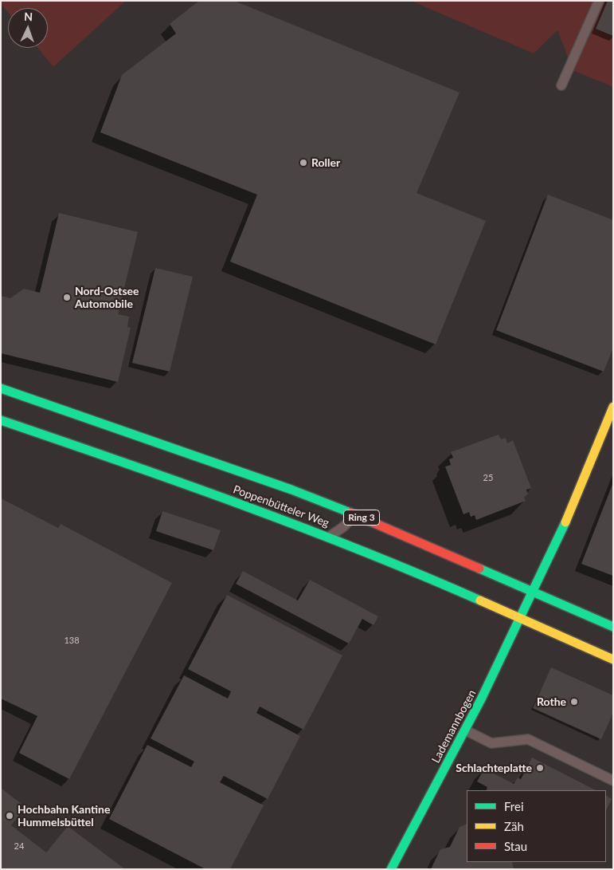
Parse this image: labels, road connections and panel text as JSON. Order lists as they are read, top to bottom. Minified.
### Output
{"streets":{"main road":["Poppenbütteler Weg","Ring 3","Lademannbogen"]},"crossings":[["Poppenbütteler Weg","Lademannbogen"]],"places":["Roller","Nord-Ostsee Automobile","Rothe","Schlachteplatte","Hochbahn Kantine Hummelsbüttel"],"house_numbers":["25","138","24"],"legend":["Frei","Zäh","Stau"],"north":"top"}
